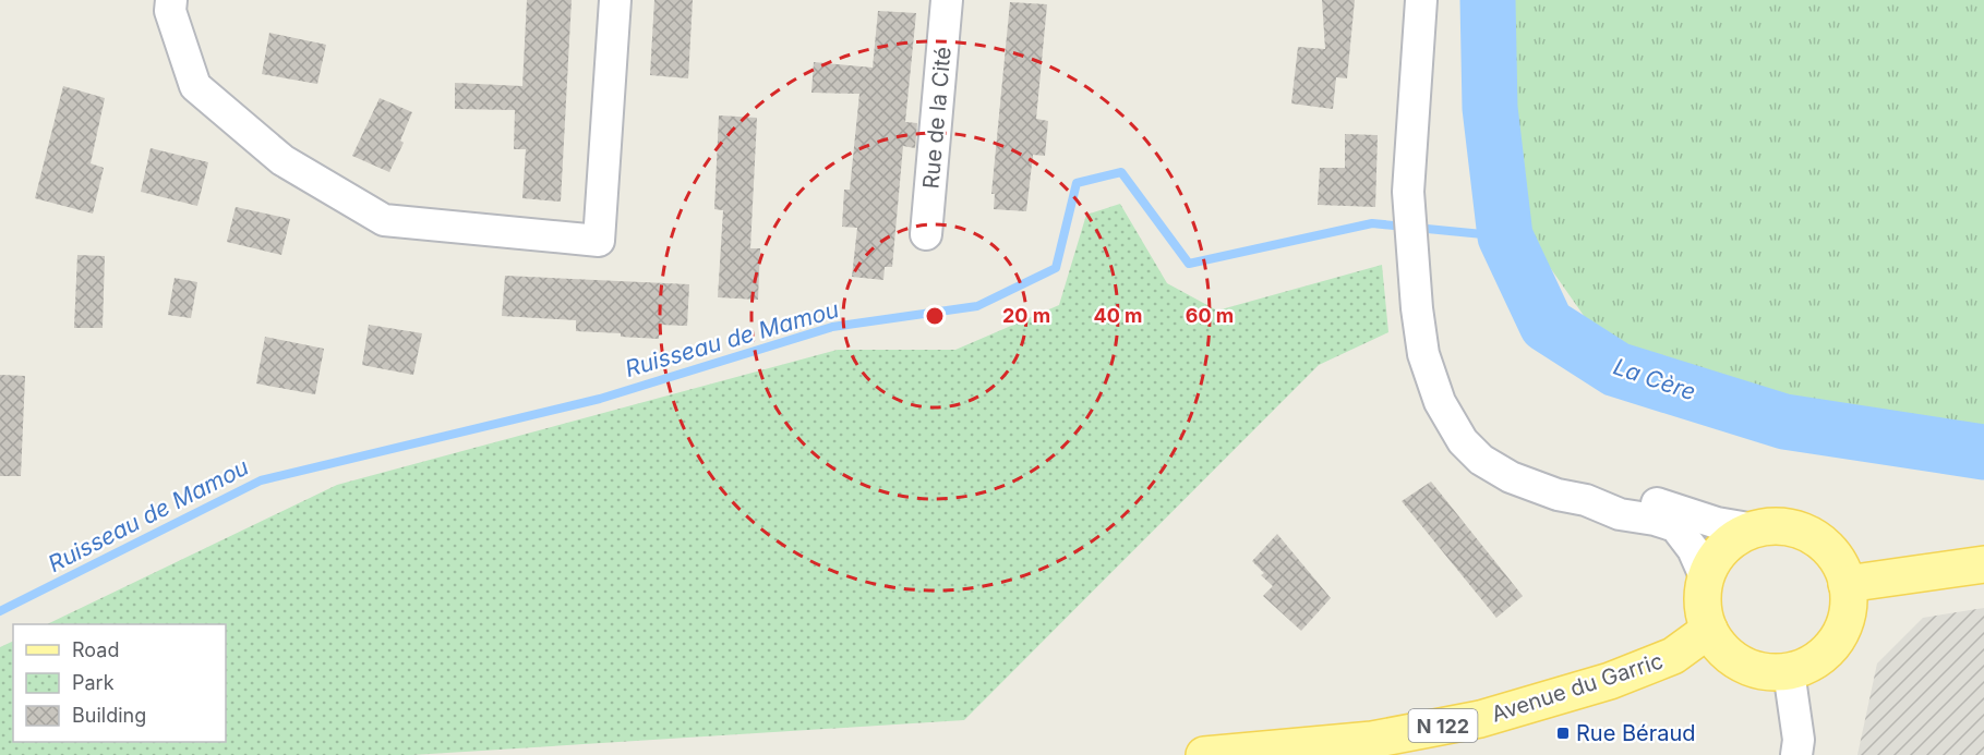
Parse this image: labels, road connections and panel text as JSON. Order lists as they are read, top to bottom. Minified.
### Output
{"streets":{"main road":["Avenue du Garric","N 122"],"street":["Rue de la Cité"]},"water":["Ruisseau de Mamou","La Cère"],"places":{"transit":["Rue Béraud"]},"legend":["Road","Park","Building"],"rings":["20 m","40 m","60 m"]}
